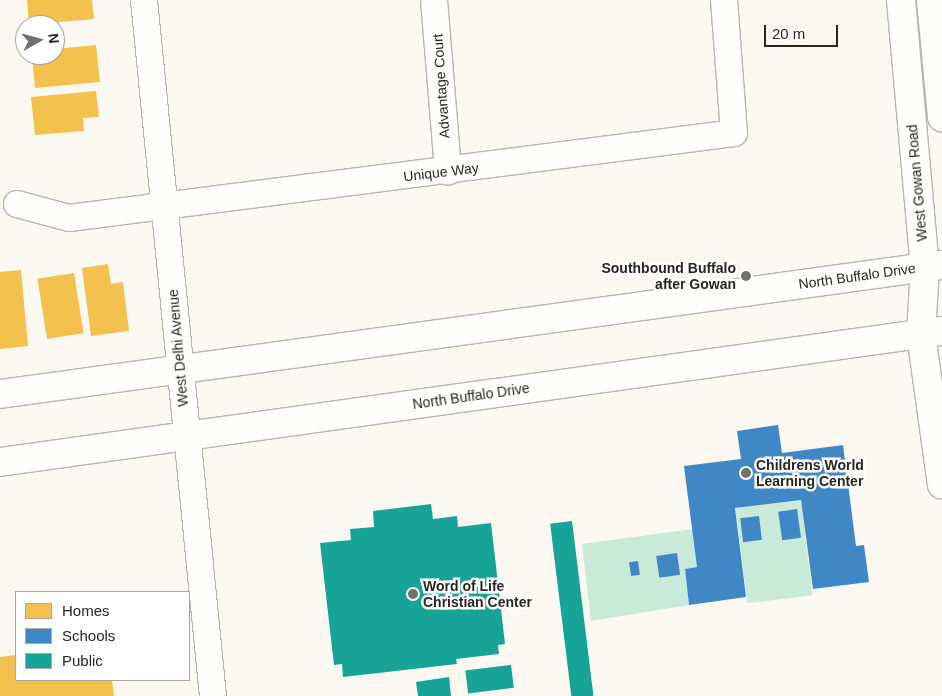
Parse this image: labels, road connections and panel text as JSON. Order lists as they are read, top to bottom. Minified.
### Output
{"streets":{"main road":["West Gowan Road","North Buffalo Drive"],"street":["Advantage Court","Unique Way","West Delhi Avenue"]},"crossings":[["Advantage Court","Unique Way"],["Unique Way","West Delhi Avenue"],["West Gowan Road","North Buffalo Drive"],["North Buffalo Drive","West Delhi Avenue"]],"places":["Southbound Buffalo after Gowan","Childrens World Learning Center","Word of Life Christian Center"],"legend":["Homes","Schools","Public"],"scale_bar":"20 m","north":"right"}
